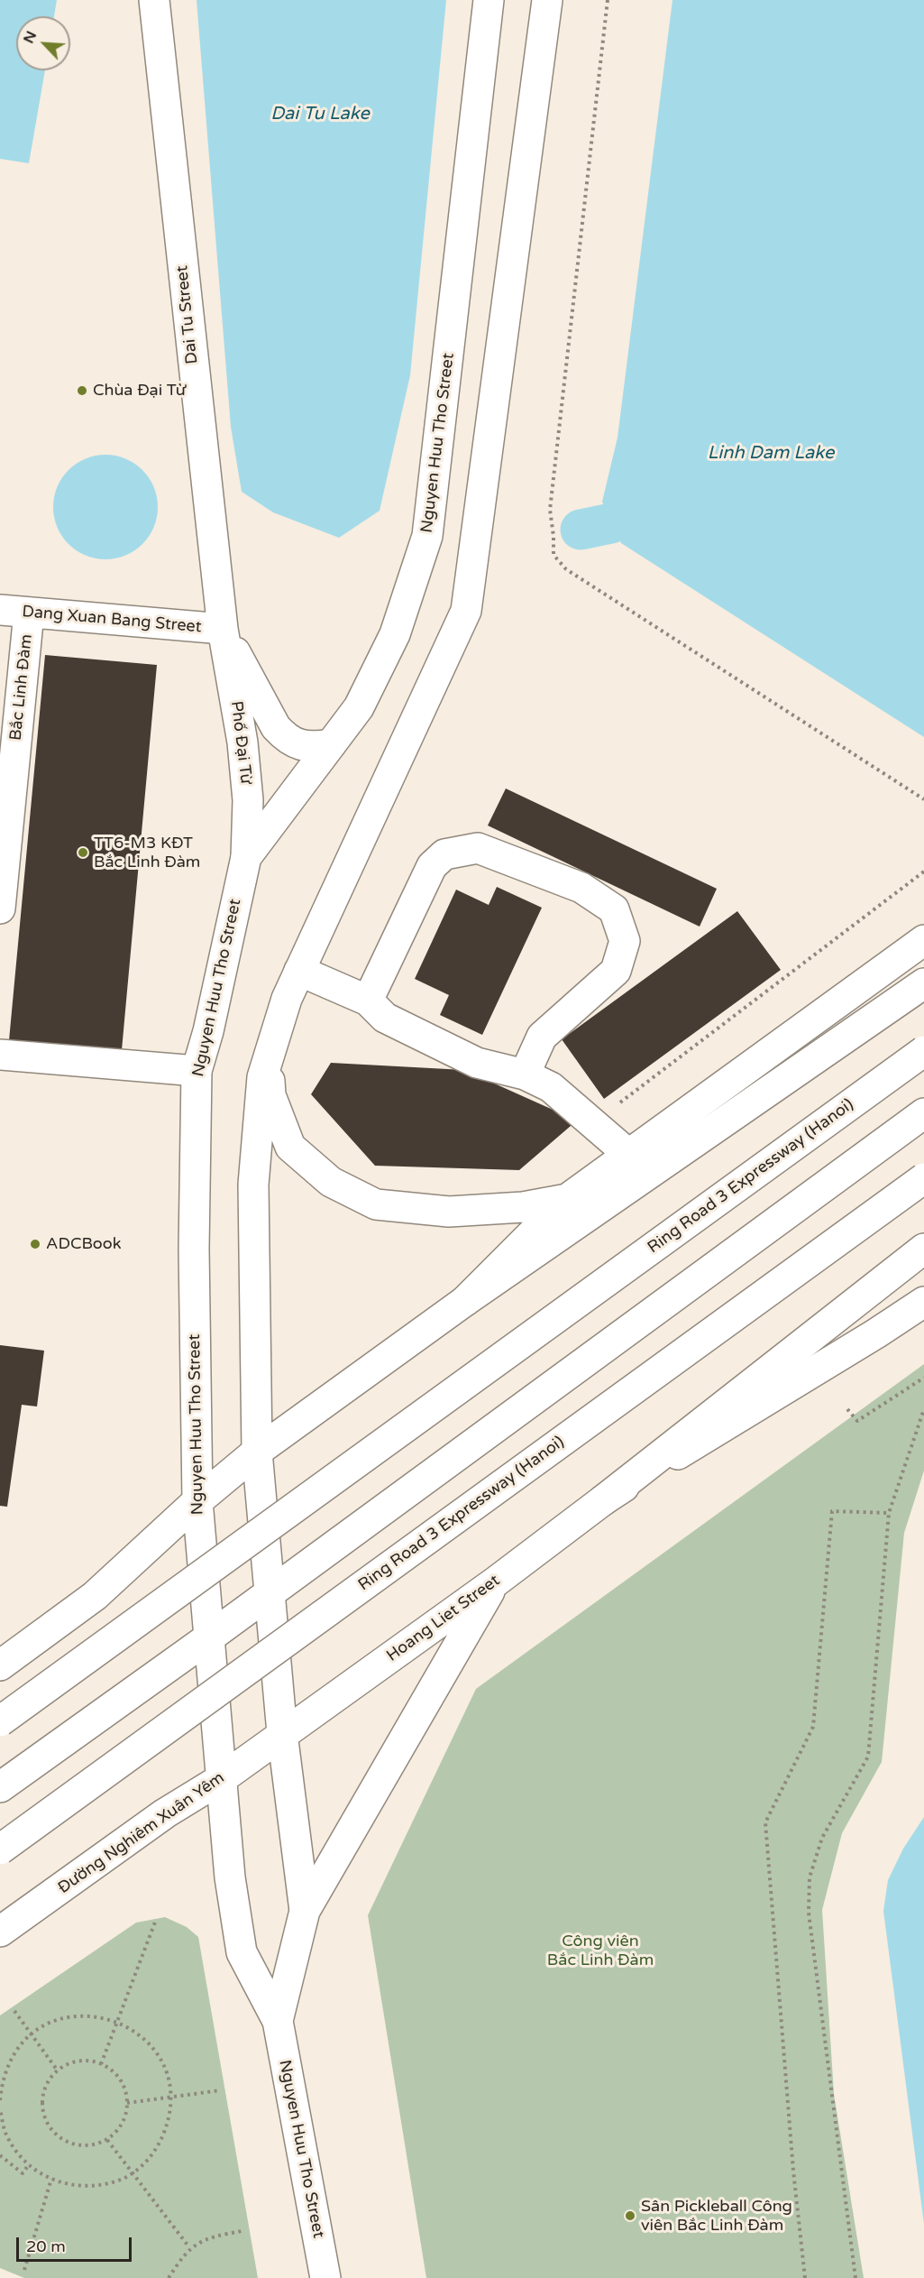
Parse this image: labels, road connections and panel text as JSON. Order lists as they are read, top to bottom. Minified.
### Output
{"streets":{"main road":["Dai Tu Street","Nguyen Huu Tho Street","Dang Xuan Bang Street","Bắc Linh Đàm","Phố Đại Từ","Ring Road 3 Expressway (Hanoi)","Hoang Liet Street","Đường Nghiêm Xuân Yêm"]},"crossings":[["Dai Tu Street","Dang Xuan Bang Street"],["Dai Tu Street","Phố Đại Từ"],["Nguyen Huu Tho Street","Phố Đại Từ"],["Nguyen Huu Tho Street","Hoang Liet Street"],["Nguyen Huu Tho Street","Đường Nghiêm Xuân Yêm"],["Dang Xuan Bang Street","Bắc Linh Đàm"],["Dang Xuan Bang Street","Phố Đại Từ"],["Hoang Liet Street","Đường Nghiêm Xuân Yêm"]],"water":["Dai Tu Lake","Linh Dam Lake"],"parks":["Công viên Bắc Linh Đàm"],"places":["Chùa Đại Từ","TT6-M3 KĐT Bắc Linh Đàm","ADCBook","Sân Pickleball Công viên Bắc Linh Đàm"],"scale_bar":"20 m","north":"top left"}
